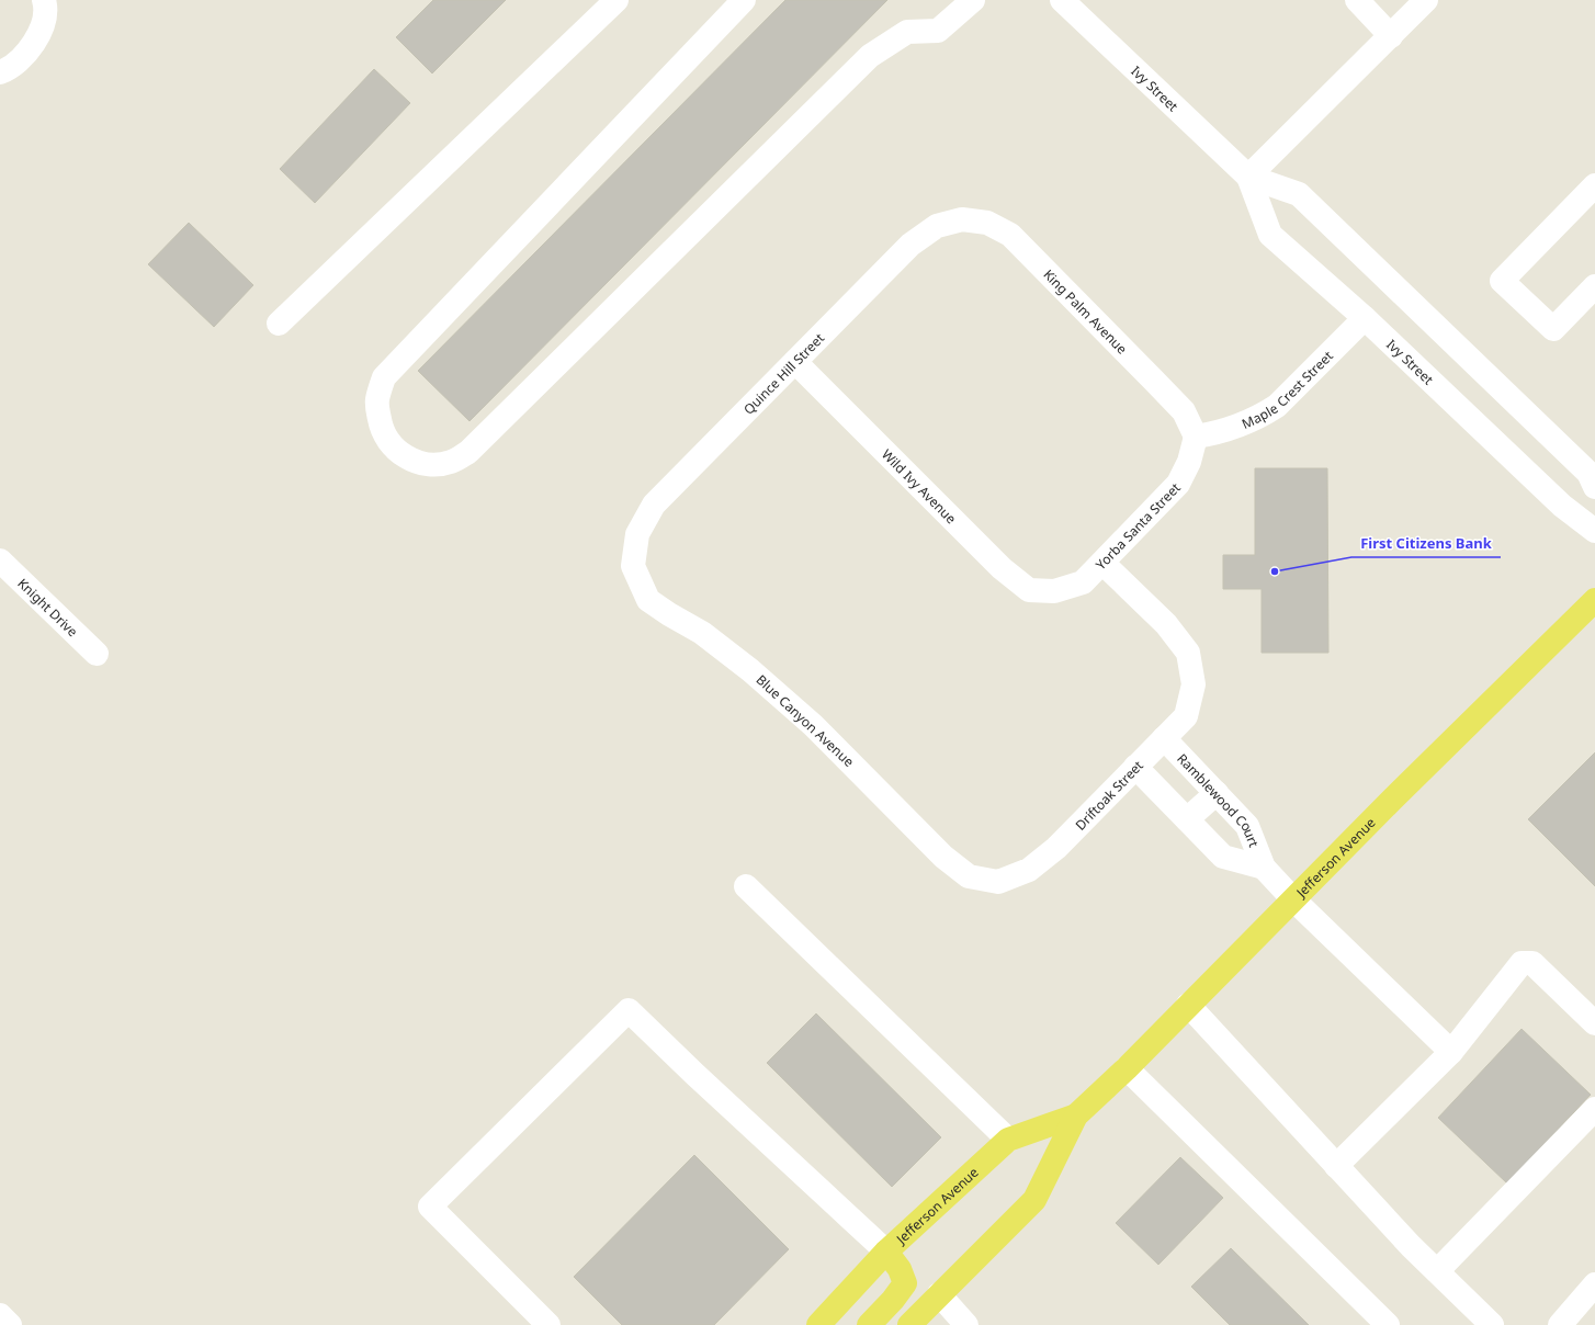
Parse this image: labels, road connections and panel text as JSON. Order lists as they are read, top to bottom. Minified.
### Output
{"streets":{"main road":["Jefferson Avenue"],"street":["Ivy Street","King Palm Avenue","Quince Hill Street","Maple Crest Street","Wild Ivy Avenue","Yorba Santa Street","Knight Drive","Blue Canyon Avenue","Driftoak Street","Ramblewood Court"]},"crossings":[["Ivy Street","Maple Crest Street"],["King Palm Avenue","Quince Hill Street"],["King Palm Avenue","Maple Crest Street"],["King Palm Avenue","Yorba Santa Street"],["Quince Hill Street","Wild Ivy Avenue"],["Quince Hill Street","Blue Canyon Avenue"],["Maple Crest Street","Yorba Santa Street"],["Wild Ivy Avenue","Yorba Santa Street"],["Yorba Santa Street","Driftoak Street"],["Blue Canyon Avenue","Driftoak Street"],["Driftoak Street","Ramblewood Court"],["Ramblewood Court","Jefferson Avenue"]],"places":["First Citizens Bank"]}
